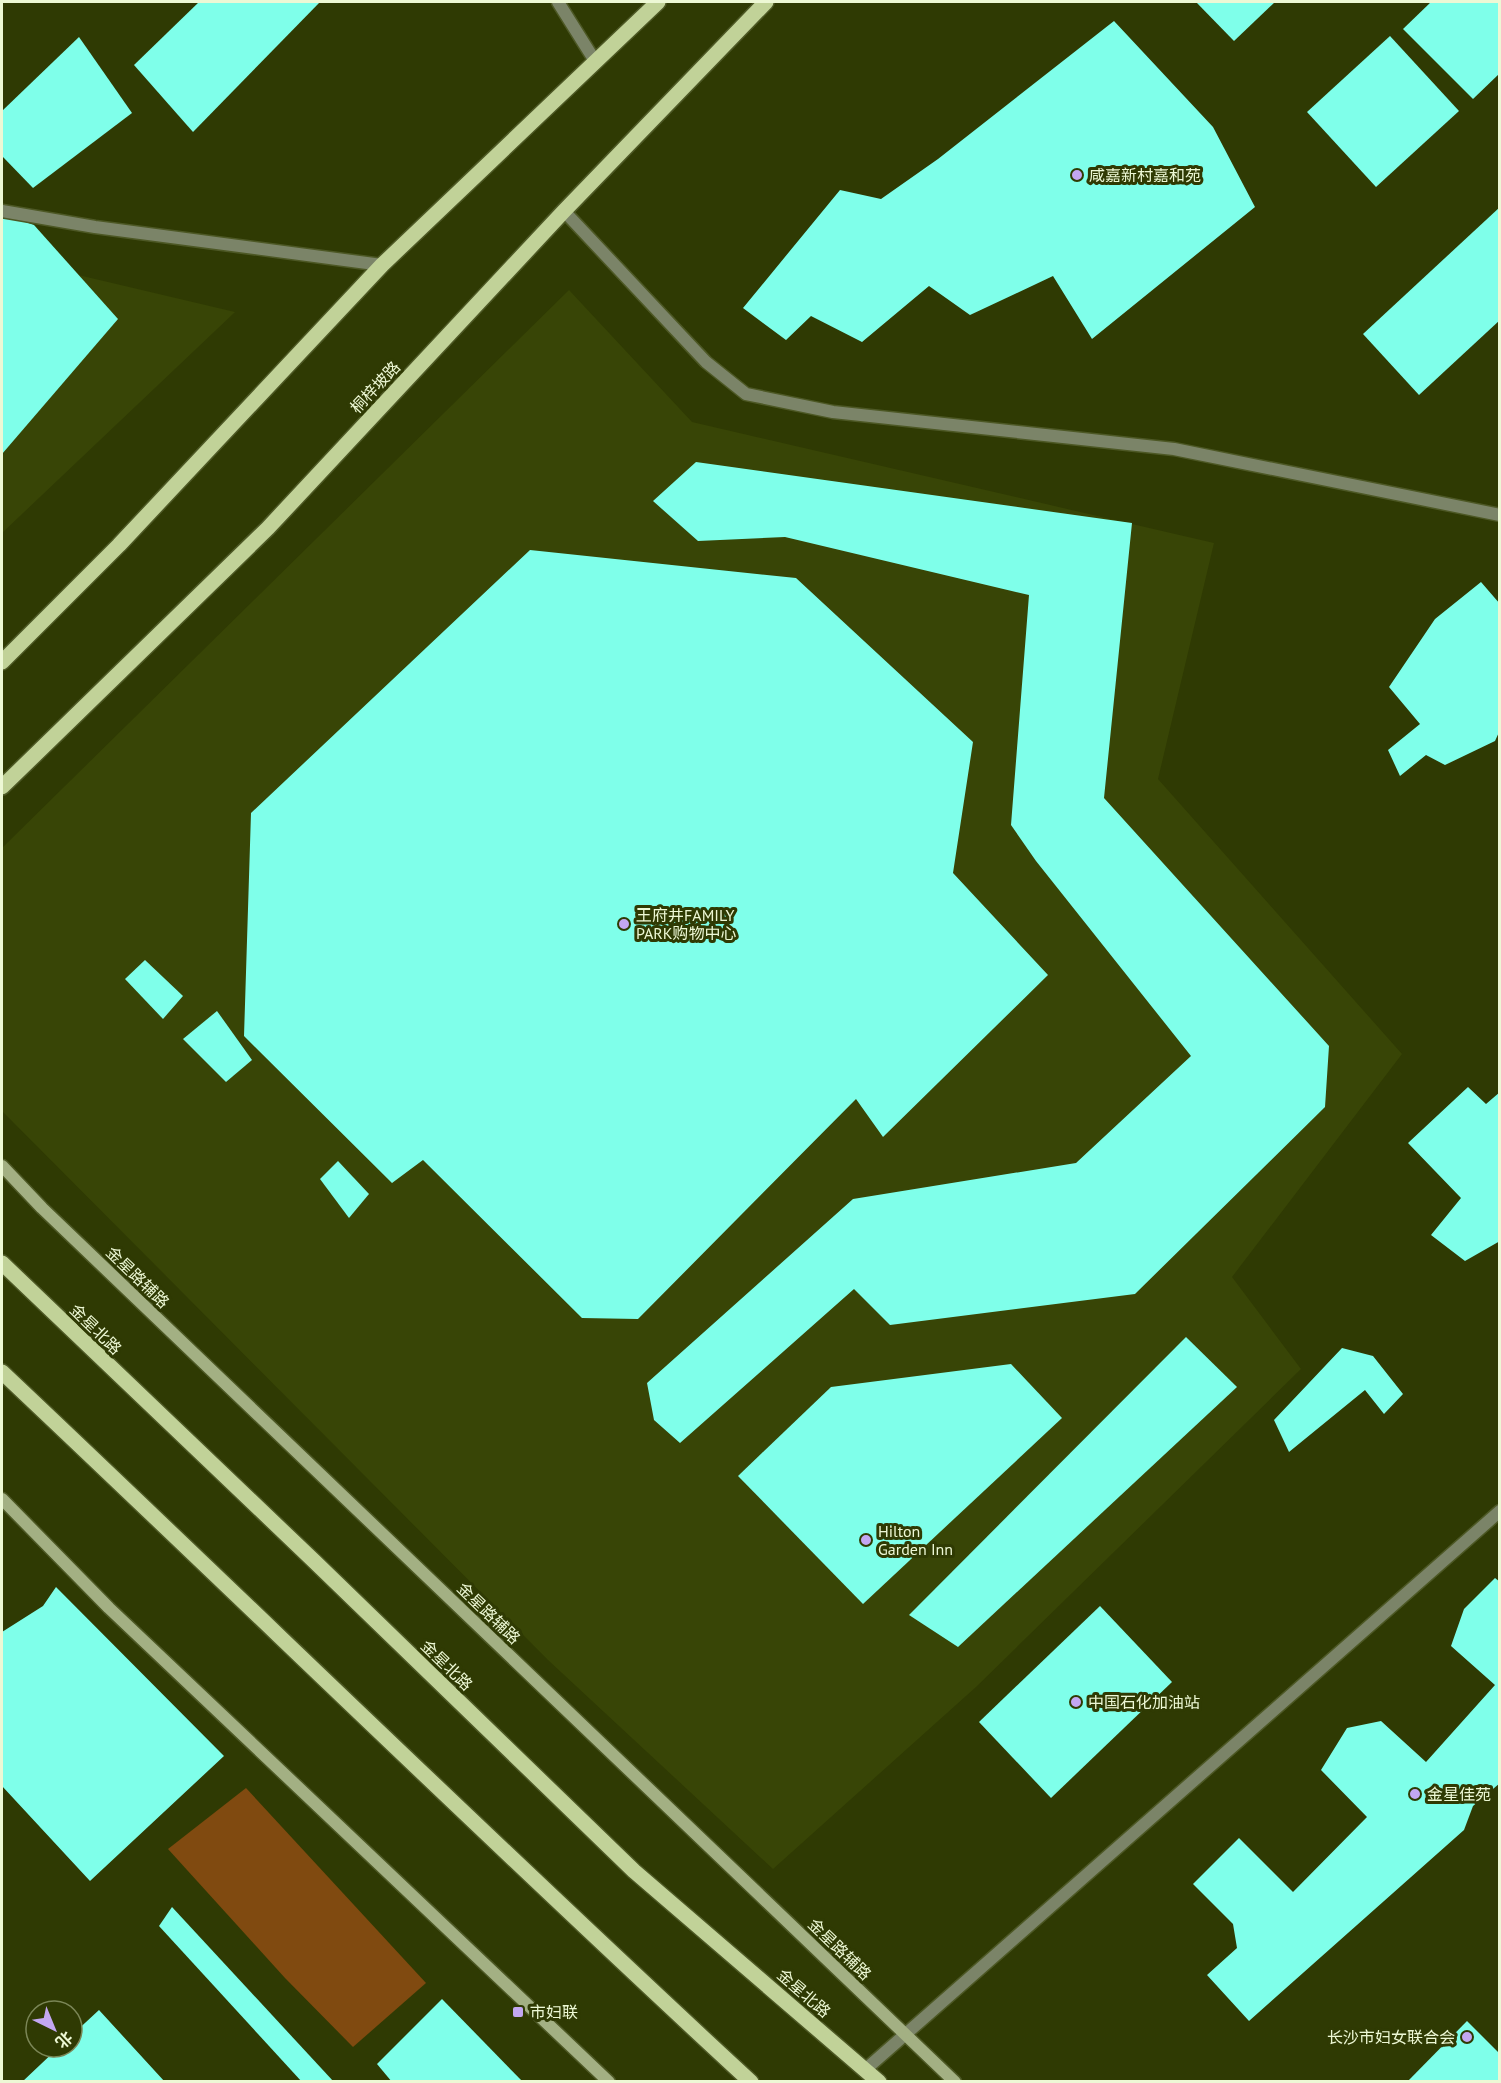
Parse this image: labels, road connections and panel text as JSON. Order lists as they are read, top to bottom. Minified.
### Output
{"streets":{"main road":["桐梓坡路","金星北路"],"street":["金星路辅路"]},"places":{"other":["咸嘉新村嘉和苑","王府井FAMILY PARK购物中心","Hilton Garden Inn","中国石化加油站","金星佳苑","长沙市妇女联合会"],"transit":["市妇联"]},"north":"bottom right"}
